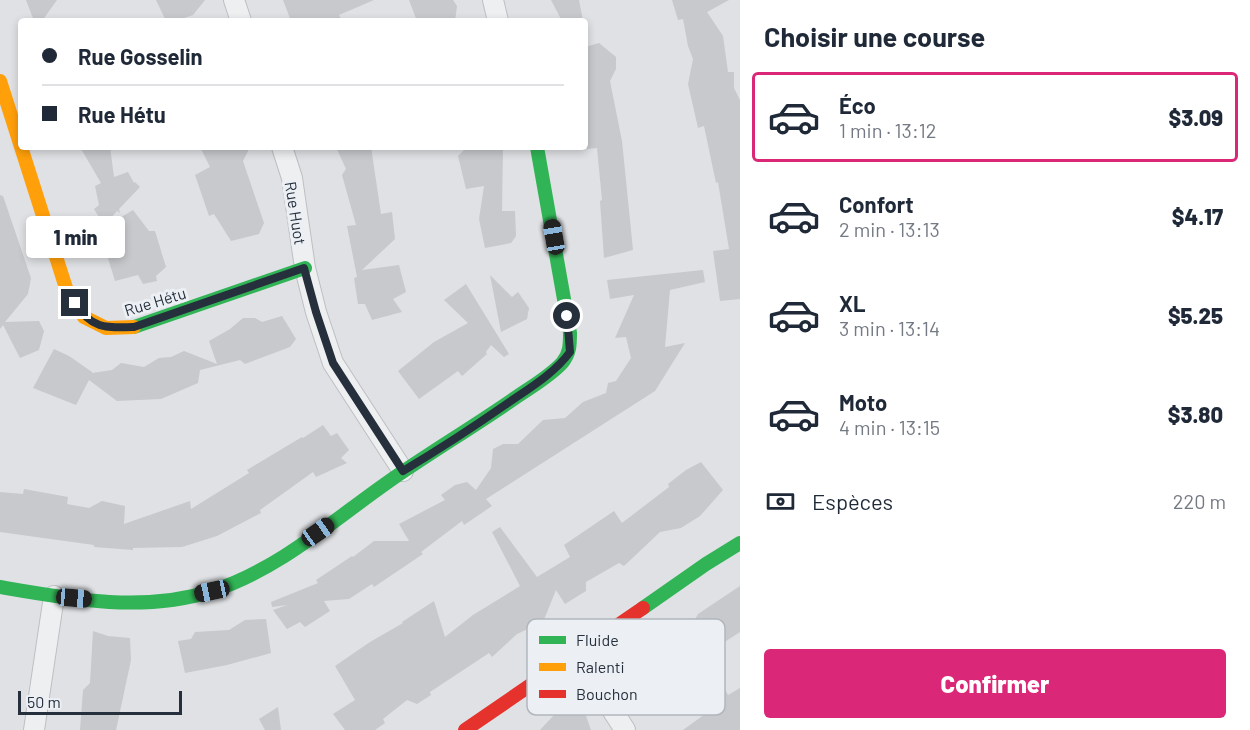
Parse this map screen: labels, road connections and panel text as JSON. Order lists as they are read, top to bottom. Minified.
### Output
{"streets":{"street":["Rue Huot","Rue Hétu"]},"crossings":[["Rue Huot","Rue Hétu"]],"legend":["Fluide","Ralenti","Bouchon"],"scale_bar":"50 m","page":{"heading":"Choisir une course","banner":["Rue Gosselin","Rue Hétu"],"list":[{"name":"Éco","note":"1 min · 13:12","value":"$3.09"},{"name":"Confort","note":"2 min · 13:13","value":"$4.17"},{"name":"XL","note":"3 min · 13:14","value":"$5.25"},{"name":"Moto","note":"4 min · 13:15","value":"$3.80"}],"bubble":"1 min","pay":["Espèces","220 m"],"buttons":"Confirmer","scale":"50 m"}}
